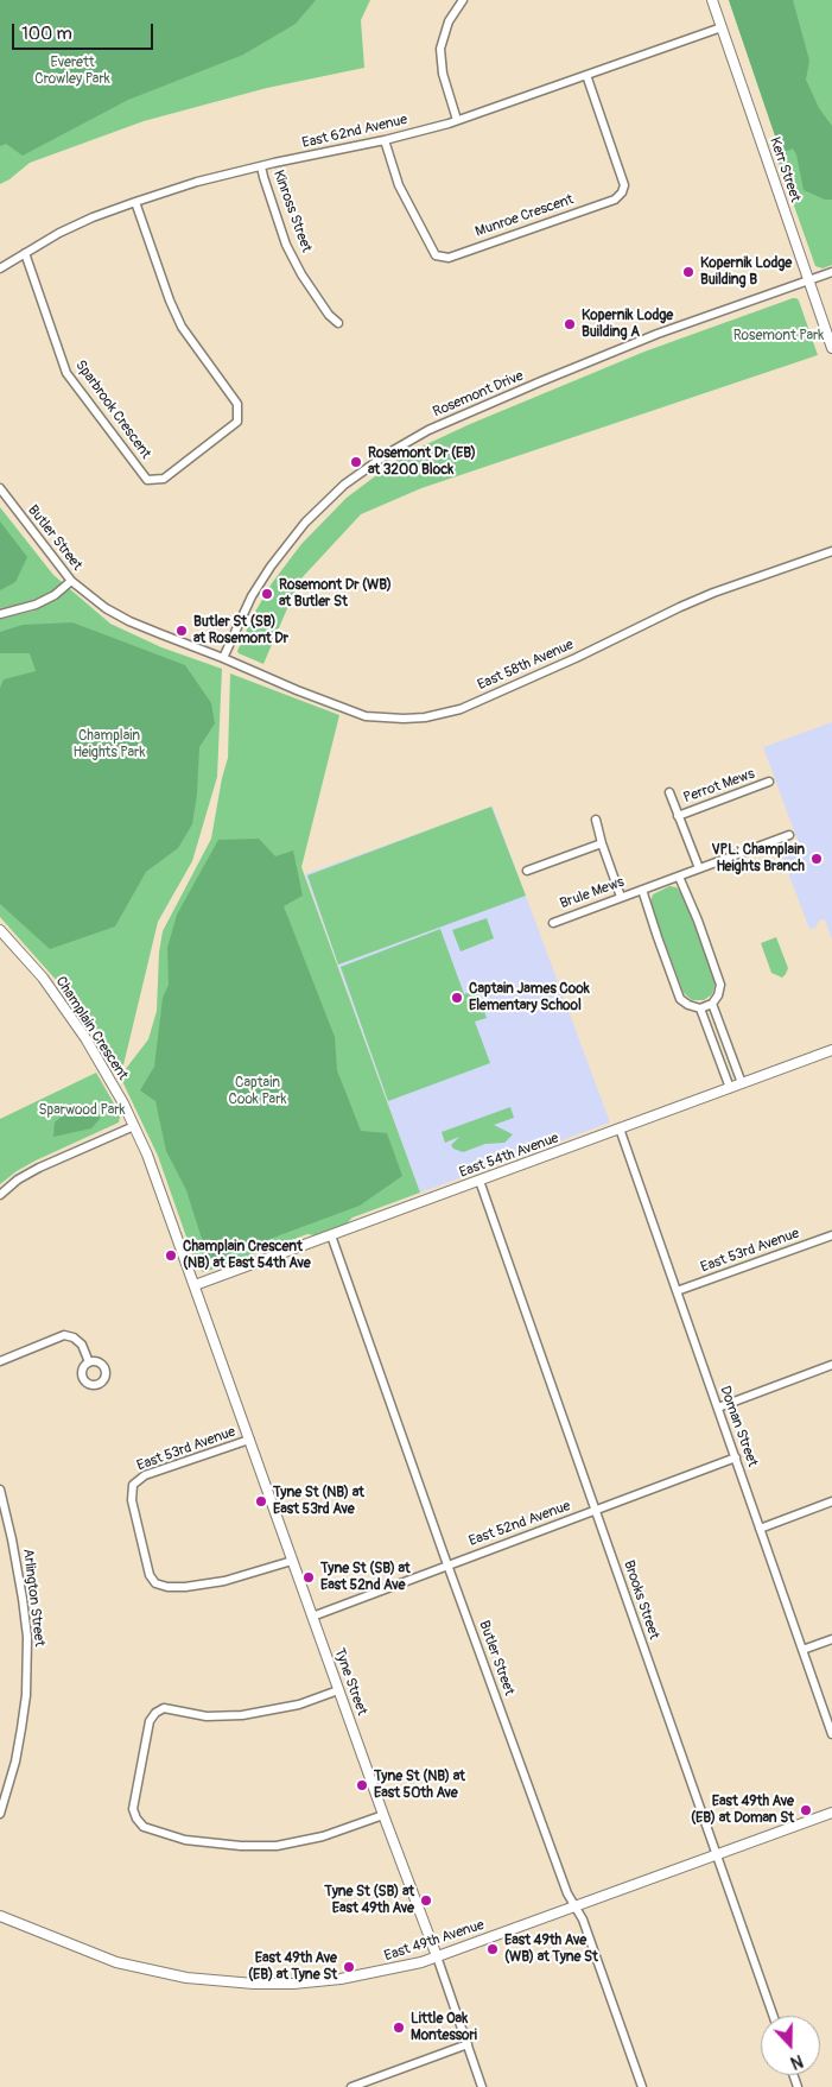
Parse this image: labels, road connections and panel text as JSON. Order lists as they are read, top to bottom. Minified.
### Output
{"streets":{"street":["East 62nd Avenue","Kerr Street","Kinross Street","Munroe Crescent","Rosemont Drive","Sparbrook Crescent","Butler Street","East 58th Avenue","Perrot Mews","Brule Mews","Champlain Crescent","East 54th Avenue","East 53rd Avenue","Doman Street","East 52nd Avenue","Arlington Street","Brooks Street","Tyne Street","East 49th Avenue"]},"crossings":[["East 62nd Avenue","Kerr Street"],["East 62nd Avenue","Kinross Street"],["East 62nd Avenue","Munroe Crescent"],["East 62nd Avenue","Sparbrook Crescent"],["Kerr Street","Rosemont Drive"],["Rosemont Drive","Butler Street"],["Rosemont Drive","East 58th Avenue"],["Butler Street","East 58th Avenue"],["Butler Street","East 54th Avenue"],["Butler Street","East 52nd Avenue"],["Butler Street","East 49th Avenue"],["Champlain Crescent","East 54th Avenue"],["Champlain Crescent","Tyne Street"],["East 54th Avenue","Doman Street"],["East 54th Avenue","Brooks Street"],["East 54th Avenue","Tyne Street"],["East 53rd Avenue","Doman Street"],["East 53rd Avenue","Tyne Street"],["Doman Street","East 52nd Avenue"],["East 52nd Avenue","Brooks Street"],["East 52nd Avenue","Tyne Street"],["Brooks Street","East 49th Avenue"],["Tyne Street","East 49th Avenue"]],"parks":["Everett Crowley Park","Rosemont Park","Champlain Heights Park","Captain Cook Park","Sparwood Park"],"places":["Kopernik Lodge Building B","Kopernik Lodge Building A","Rosemont Dr (EB) at 3200 Block","Rosemont Dr (WB) at Butler St","Butler St (SB) at Rosemont Dr","VPL: Champlain Heights Branch","Captain James Cook Elementary School","Champlain Crescent (NB) at East 54th Ave","Tyne St (NB) at East 53rd Ave","Tyne St (SB) at East 52nd Ave","Tyne St (NB) at East 50th Ave","East 49th Ave (EB) at Doman St","Tyne St (SB) at East 49th Ave","East 49th Ave (WB) at Tyne St","East 49th Ave (EB) at Tyne St","Little Oak Montessori"],"scale_bar":"100 m","north":"bottom"}
